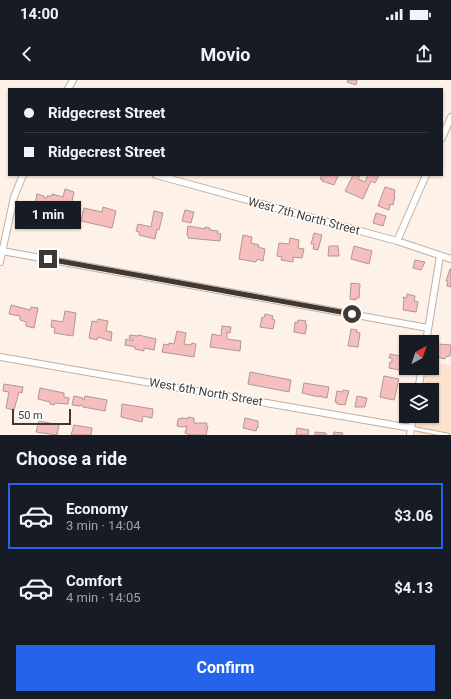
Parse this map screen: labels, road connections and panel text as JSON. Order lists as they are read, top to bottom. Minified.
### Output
{"streets":{"street":["West 7th North Street","West 6th North Street"]},"scale_bar":"50 m","north":"top right","page":{"status":"14:00","header":"Movio","banner":["Ridgecrest Street","Ridgecrest Street"],"bubble":"1 min","scale":"50 m","heading":"Choose a ride","list":[{"name":"Economy","note":"3 min · 14:04","value":"$3.06"},{"name":"Comfort","note":"4 min · 14:05","value":"$4.13"}],"buttons":"Confirm"}}
